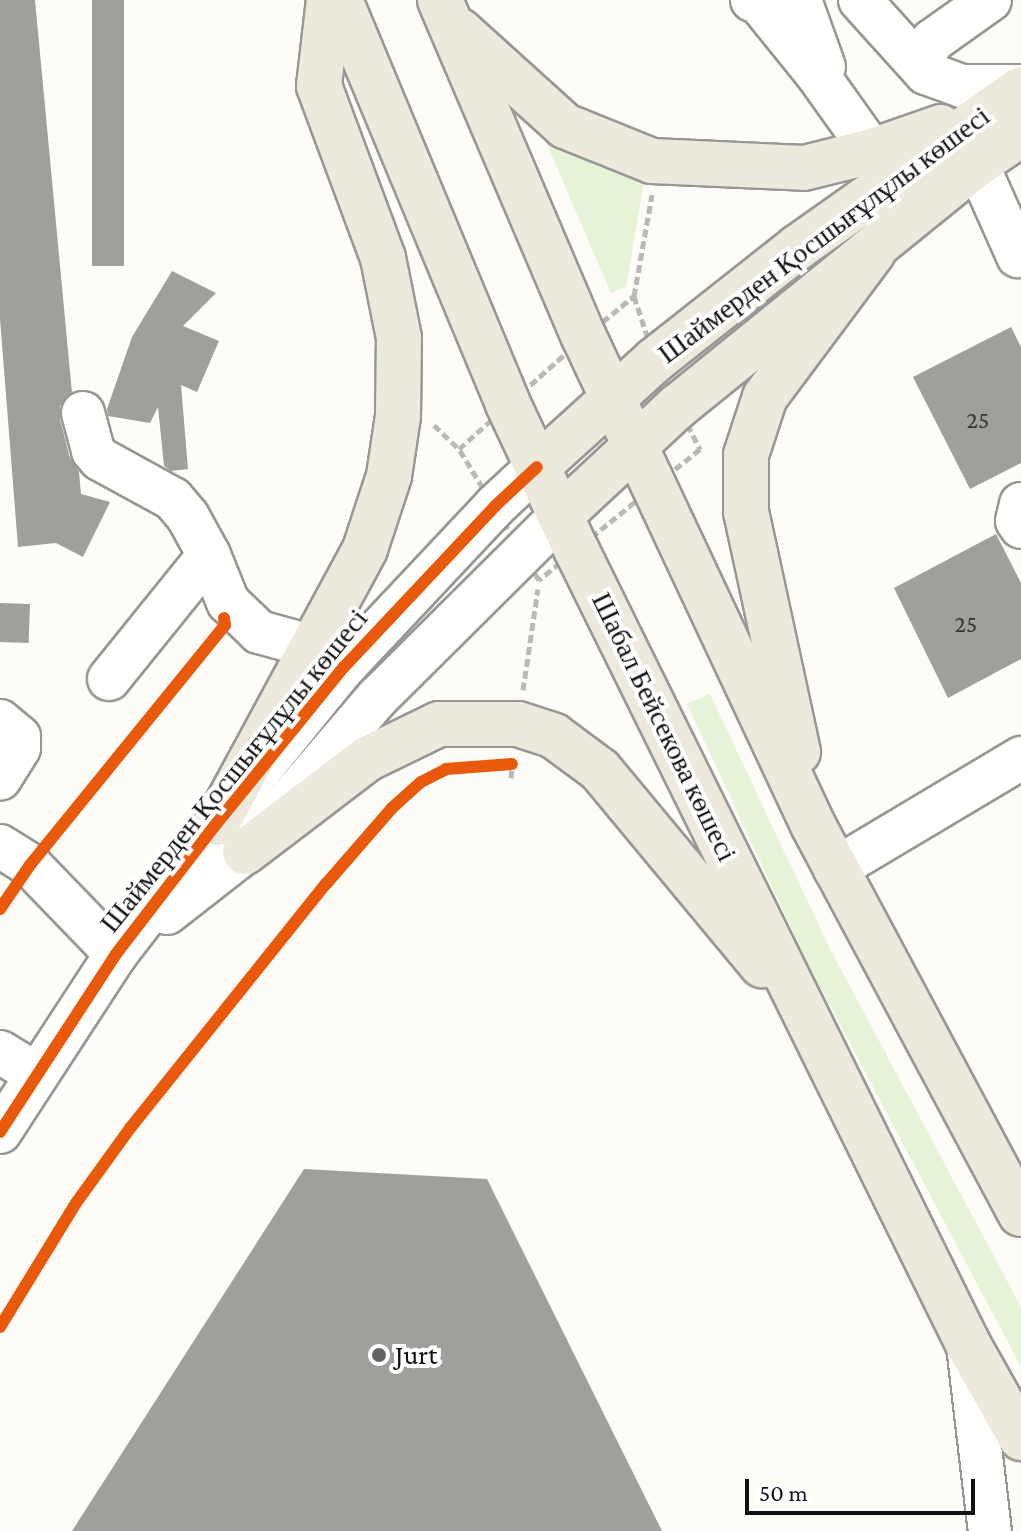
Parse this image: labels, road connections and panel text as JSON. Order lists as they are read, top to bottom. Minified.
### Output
{"streets":{"main road":["Шаймерден Қосшығұлұлы көшесі","Шабал Бейсекова көшесі"]},"crossings":[["Шаймерден Қосшығұлұлы көшесі","Шабал Бейсекова көшесі"]],"places":["Jurt"],"house_numbers":["25","25"],"scale_bar":"50 m"}
